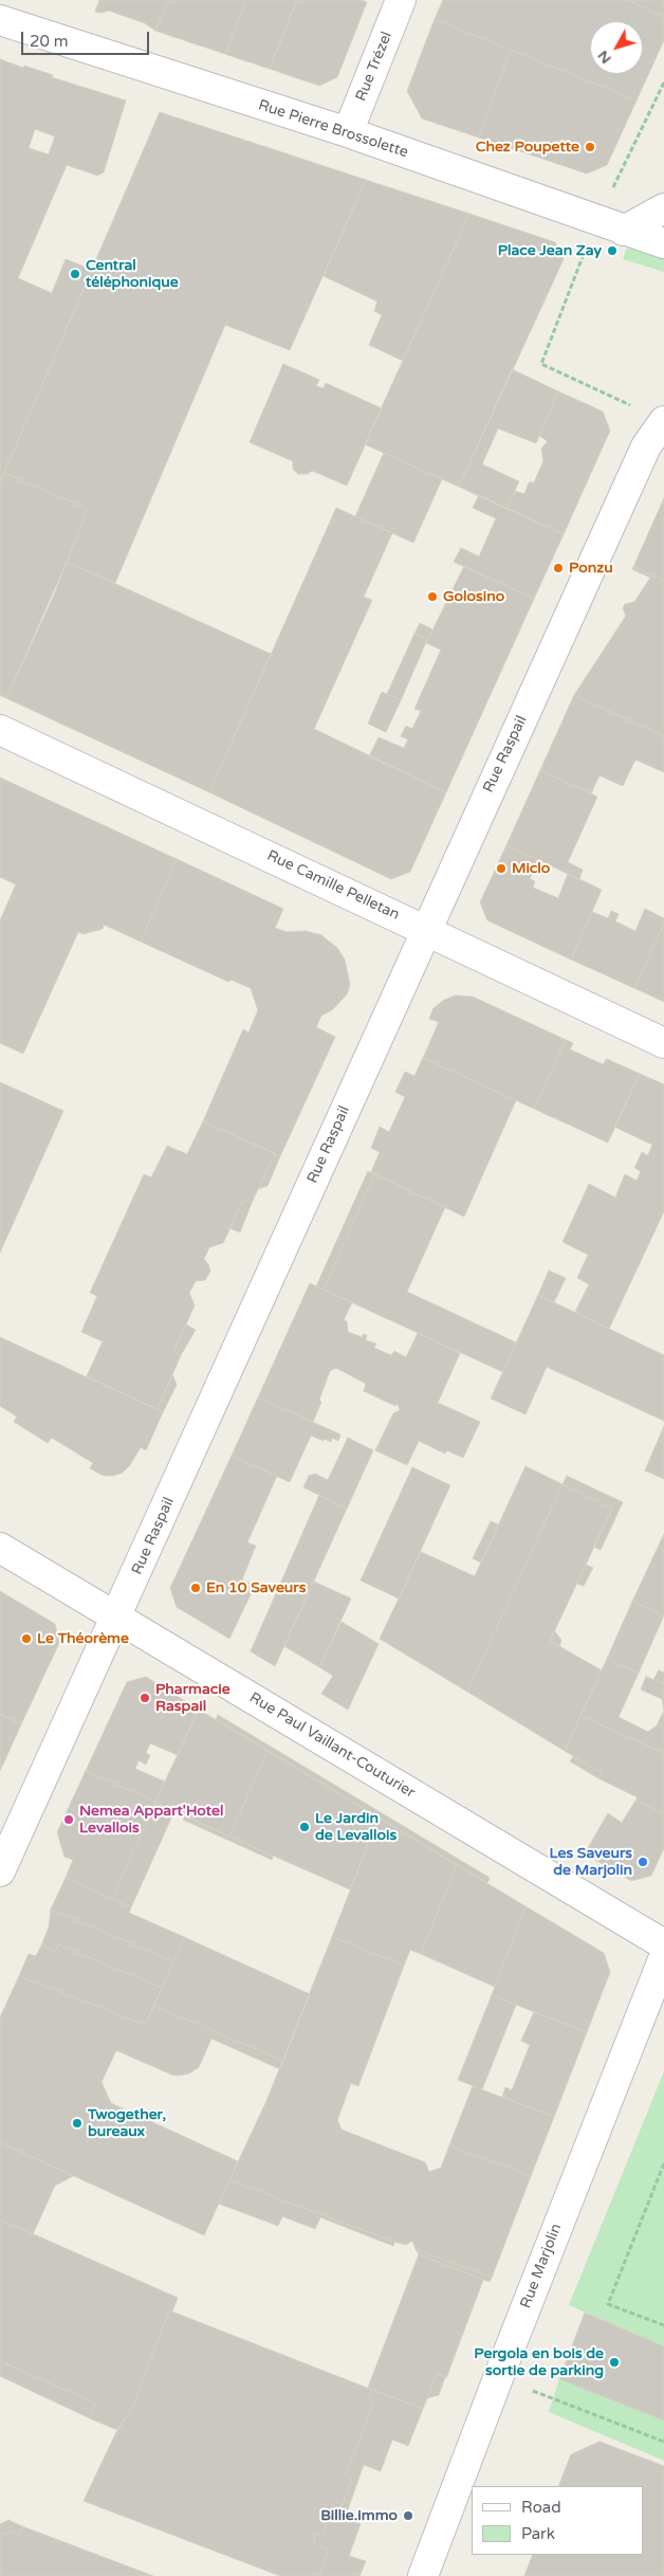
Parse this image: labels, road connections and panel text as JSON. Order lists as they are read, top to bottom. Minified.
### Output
{"streets":{"street":["Rue Trézel","Rue Pierre Brossolette","Rue Raspail","Rue Camille Pelletan","Rue Paul Vaillant-Couturier","Rue Marjolin"]},"crossings":[["Rue Trézel","Rue Pierre Brossolette"],["Rue Raspail","Rue Camille Pelletan"],["Rue Raspail","Rue Paul Vaillant-Couturier"]],"places":["Chez Poupette","Place Jean Zay","Central téléphonique","Ponzu","Golosino","Miclo","En 10 Saveurs","Le Théorème","Pharmacie Raspail","Nemea Appart'Hotel Levallois","Le Jardin de Levallois","Les Saveurs de Marjolin","Twogether, bureaux","Pergola en bois de sortie de parking","Billie.immo"],"legend":["Road","Park"],"scale_bar":"20 m","north":"bottom left"}
